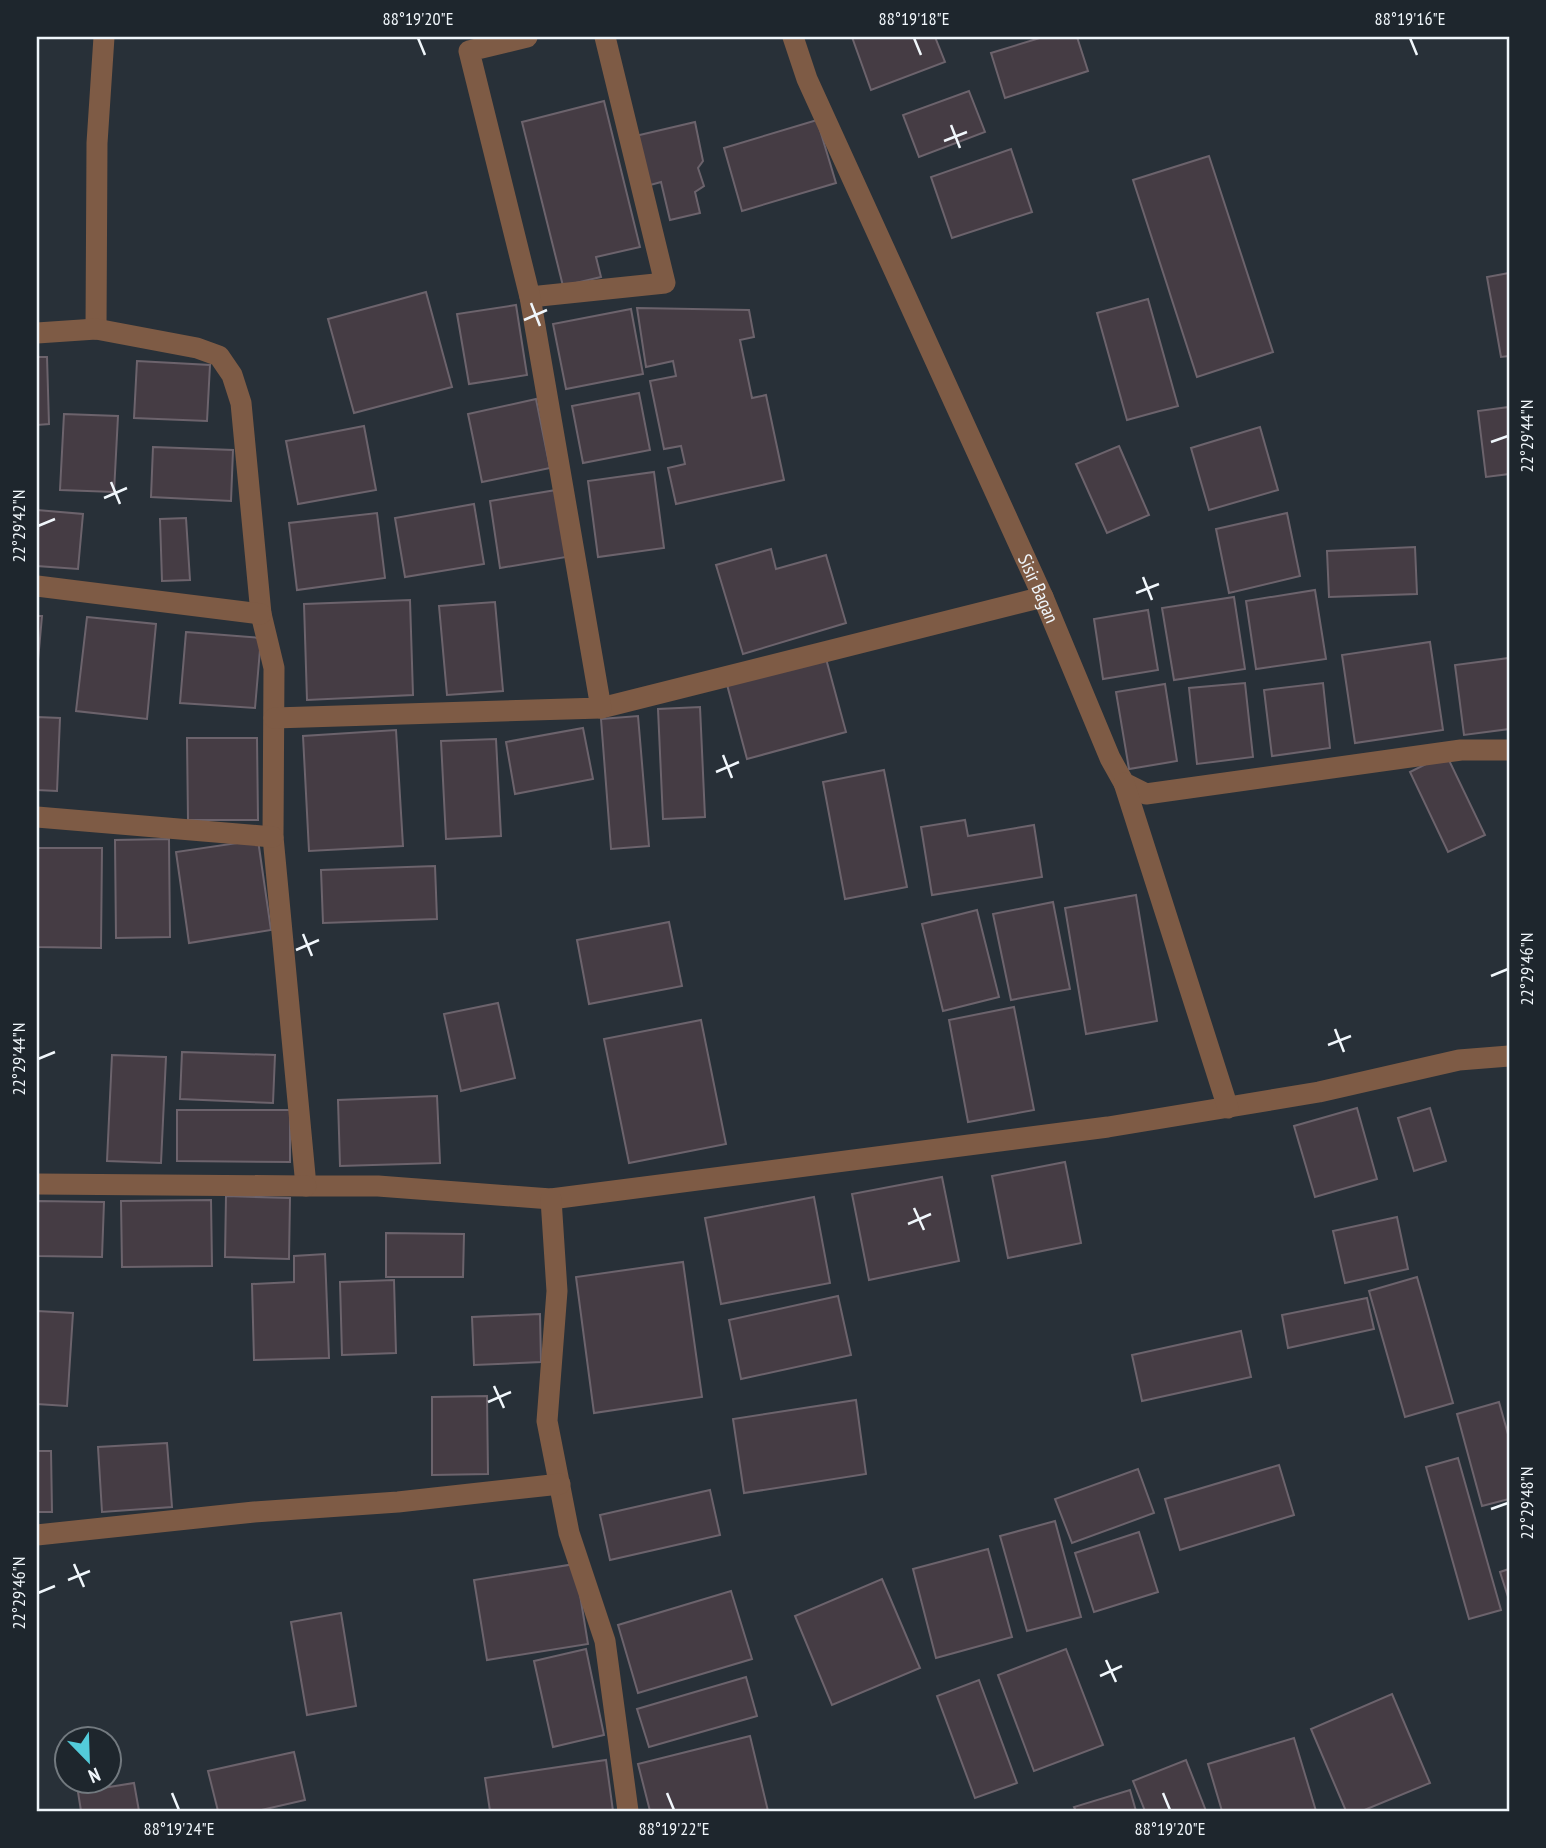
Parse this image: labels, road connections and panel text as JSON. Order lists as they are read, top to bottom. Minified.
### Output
{"streets":{"street":["Sisir Bagan"]},"north":"bottom right","coordinates":["88°19'20\"E","88°19'18\"E","88°19'16\"E","22°29'44\"N","22°29'42\"N","22°29'46\"N","22°29'48\"N","88°19'24\"E","88°19'22\"E"]}
